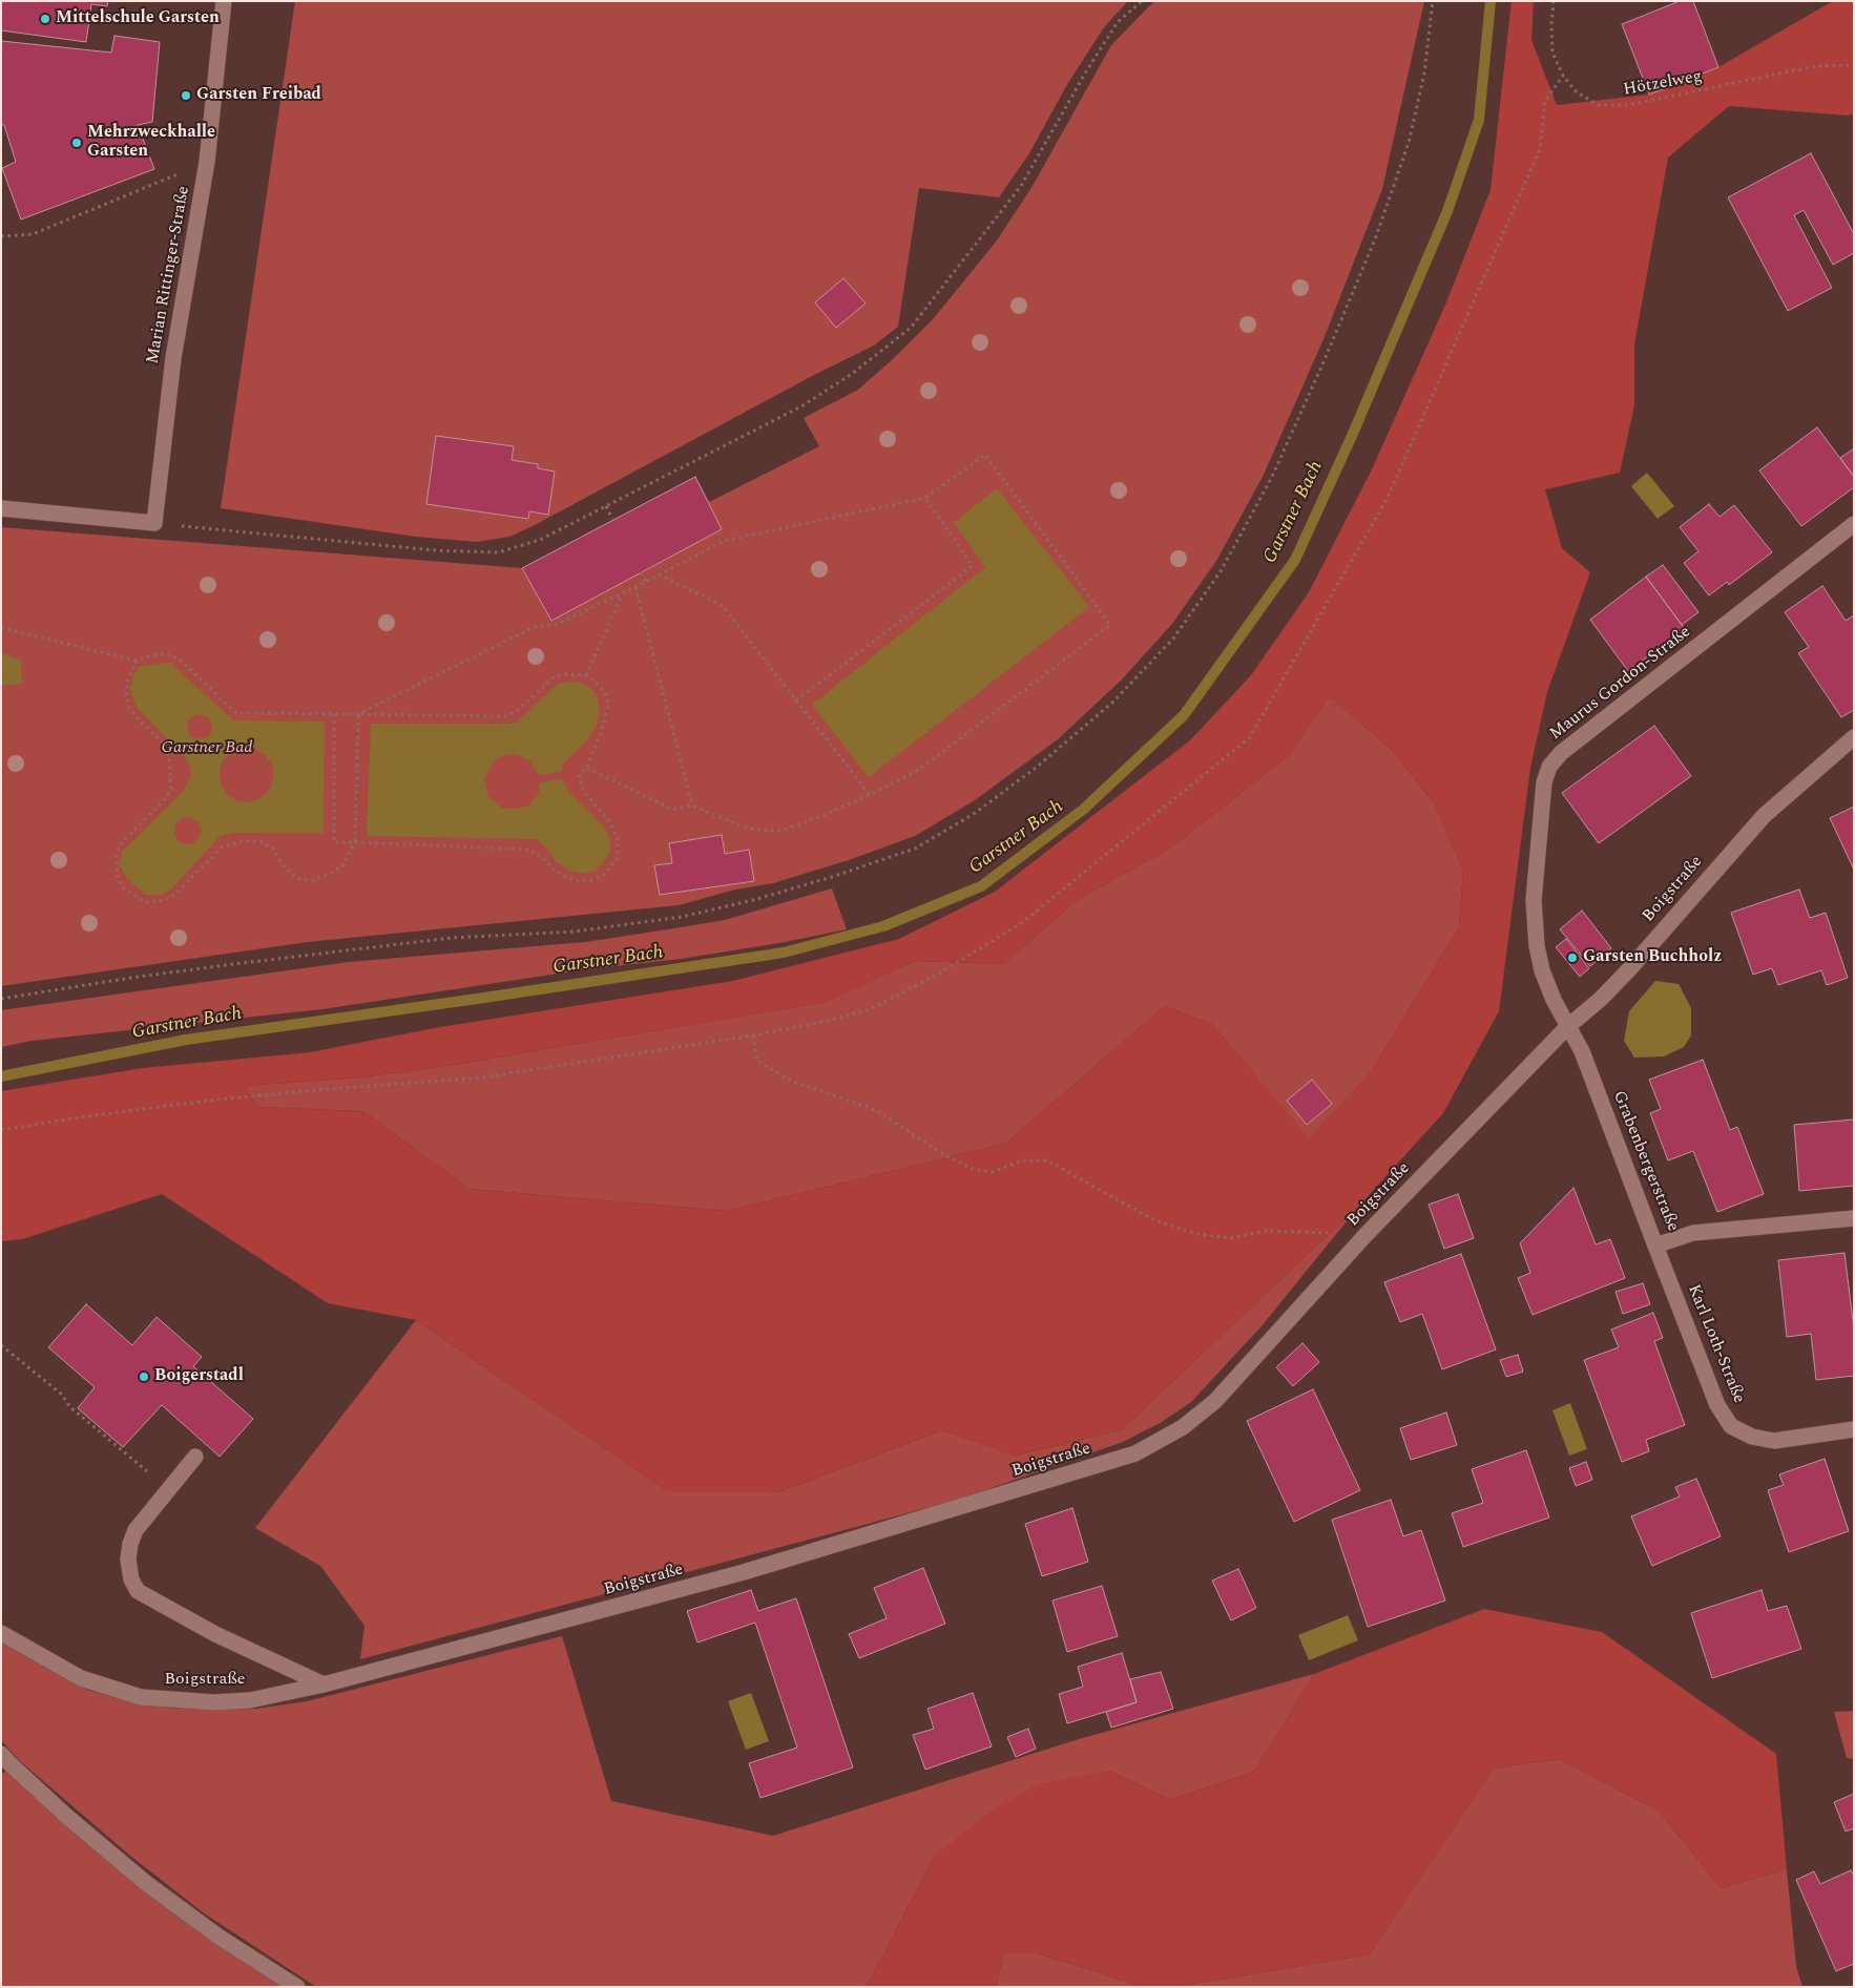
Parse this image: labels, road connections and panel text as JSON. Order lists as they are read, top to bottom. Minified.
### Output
{"streets":{"street":["Marian Rittinger-Straße","Maurus Gordon-Straße","Boigstraße","Grabenbergerstraße","Karl Loth-Straße"],"path":["Hötzelweg"]},"crossings":[["Maurus Gordon-Straße","Boigstraße"],["Maurus Gordon-Straße","Grabenbergerstraße"],["Boigstraße","Grabenbergerstraße"],["Grabenbergerstraße","Karl Loth-Straße"]],"water":["Garstner Bach"],"parks":["Garstner Bad"],"places":["Mittelschule Garsten","Garsten Freibad","Mehrzweckhalle Garsten","Garsten Buchholz","Boigerstadl"]}
